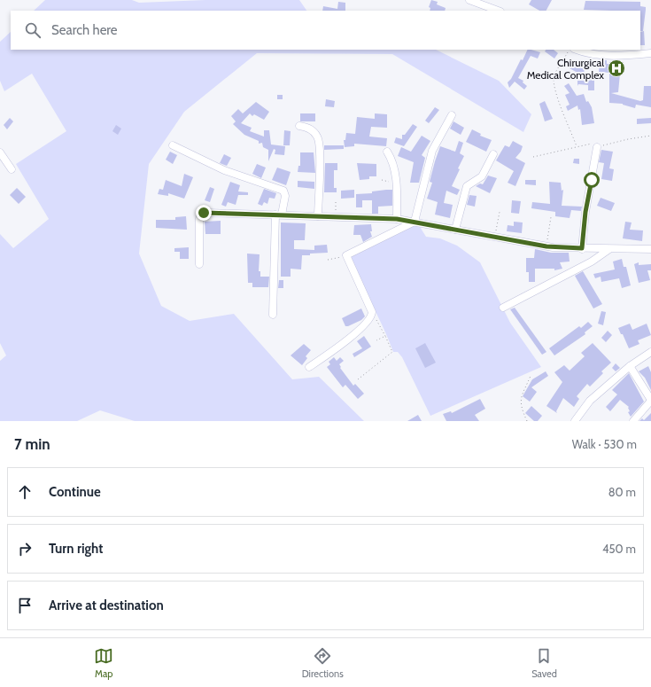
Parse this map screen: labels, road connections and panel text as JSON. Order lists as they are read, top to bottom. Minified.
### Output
{"places":{"hospital":["Chirurgical Medical Complex"]},"page":{"search":"Search here","heading":["7 min","Walk · 530 m"],"list":[["Continue","80 m"],["Turn right","450 m"],"Arrive at destination"],"nav":["Map","Directions","Saved"]}}
